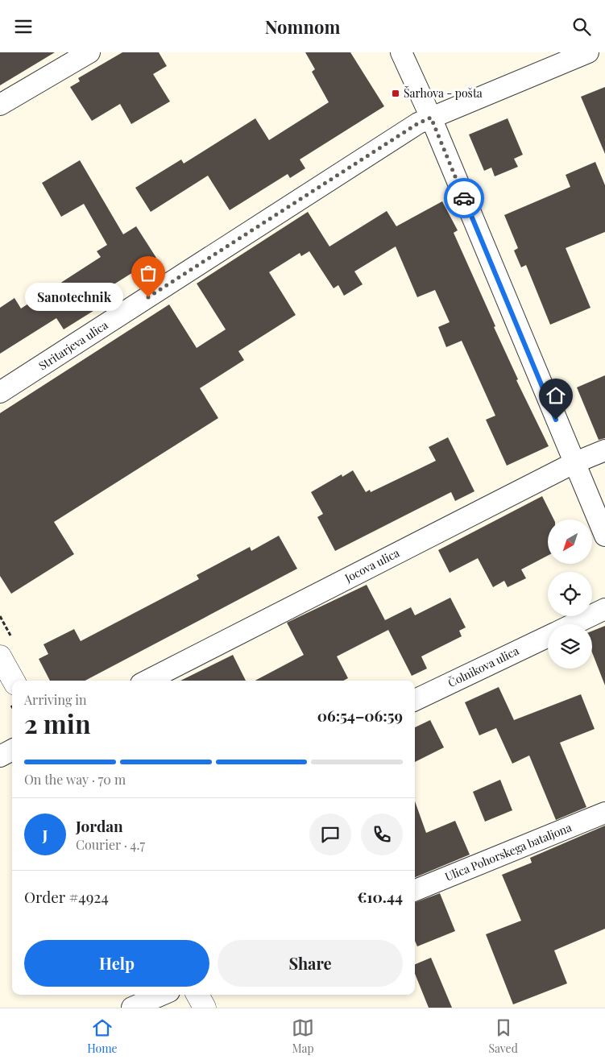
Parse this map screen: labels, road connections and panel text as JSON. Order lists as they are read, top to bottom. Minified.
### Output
{"streets":{"street":["Stritarjeva ulica","Jocova ulica","Čolnikova ulica","Ulica Pohorskega bataljona"]},"places":{"transit":["Šarhova - pošta"],"other":["Sanotechnik"]},"north":"bottom left","page":{"header":"Nomnom","bubble":"Sanotechnik","heading":["2 min","Arriving in","06:54–06:59"],"panel":["Jordan","Courier · 4.7","Order #4924","€10.44"],"bar":"On the way · 70 m","round":"J","buttons":["Help","Share"],"tabs":["Home","Map","Saved"]}}
